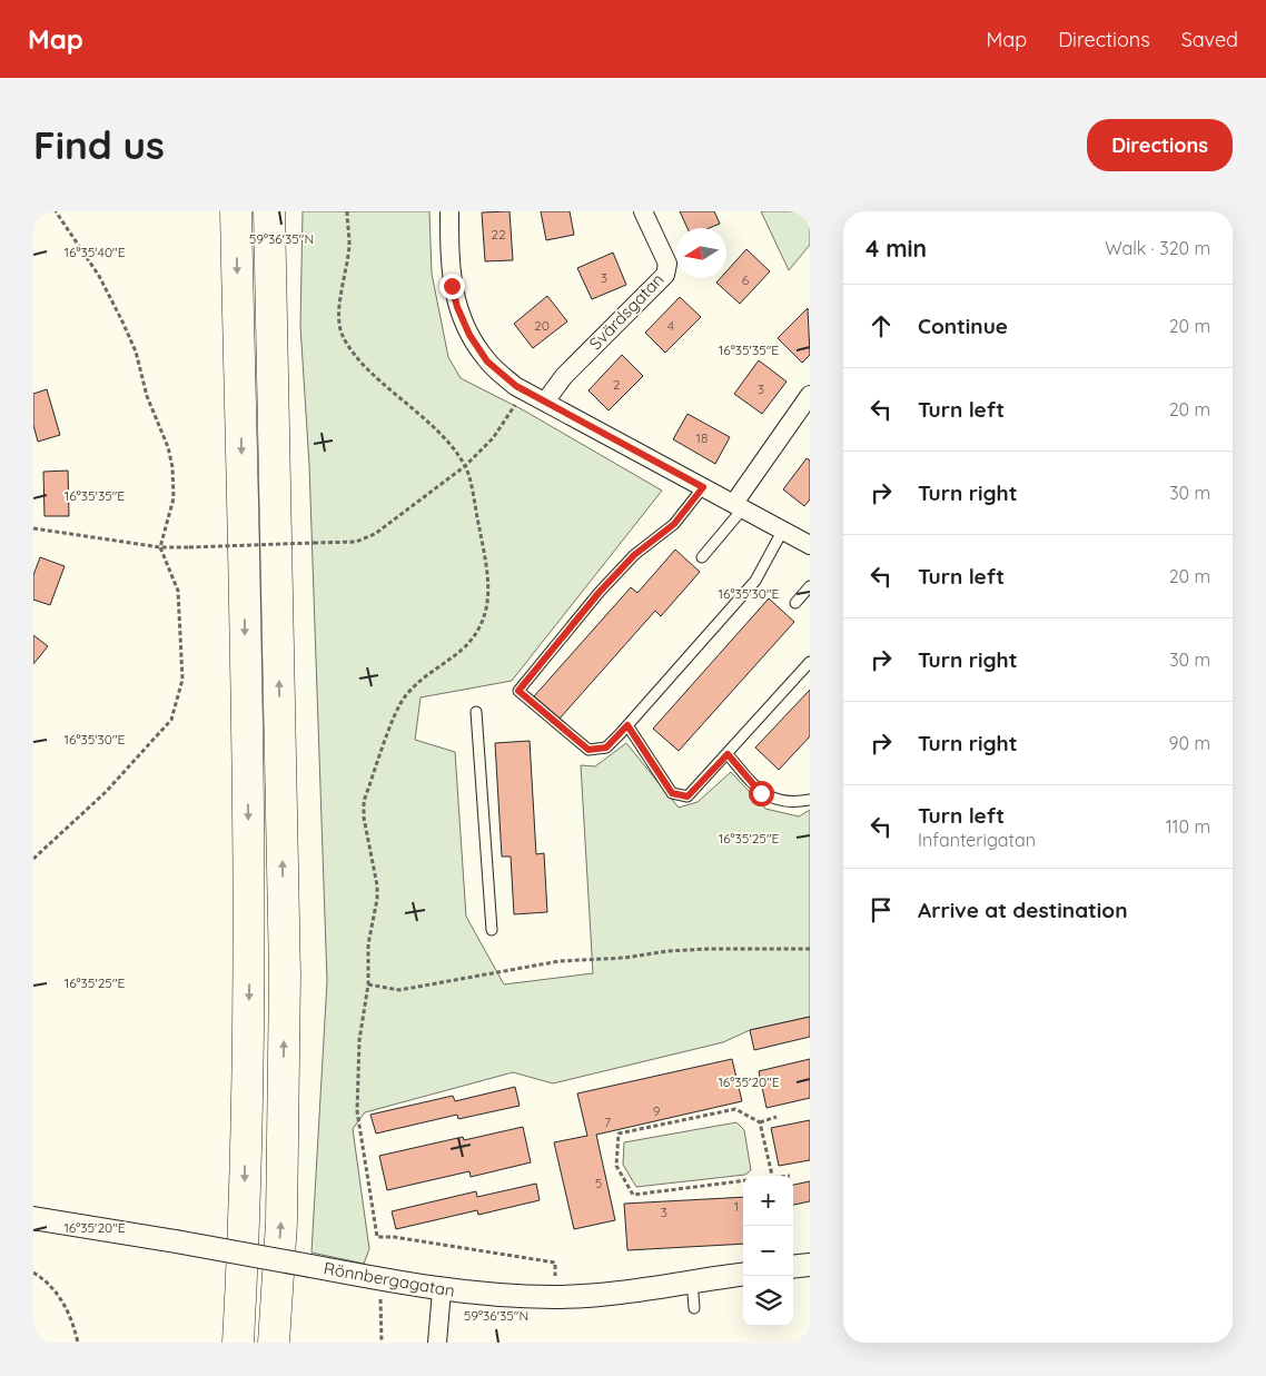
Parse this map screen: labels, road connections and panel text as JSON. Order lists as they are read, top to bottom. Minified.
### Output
{"streets":{"street":["Svärdsgatan","Rönnbergagatan"]},"house_numbers":["22","3","6","20","4","2","3","18","9","7","5","1","3"],"north":"left","page":{"header":"Map","nav":["Map","Directions","Saved"],"buttons":"Directions","title":"Find us","heading":["4 min","Walk · 320 m"],"list":[["Continue","20 m"],["Turn left","20 m"],["Turn right","30 m"],["Turn left","20 m"],["Turn right","30 m"],["Turn right","90 m"],["Turn left","Infanterigatan","110 m"],"Arrive at destination"],"map_buttons":["+","−"]},"coordinates":["59°36'35\"N","16°35'40\"E","16°35'35\"E","16°35'30\"E","16°35'25\"E","16°35'20\"E"]}
